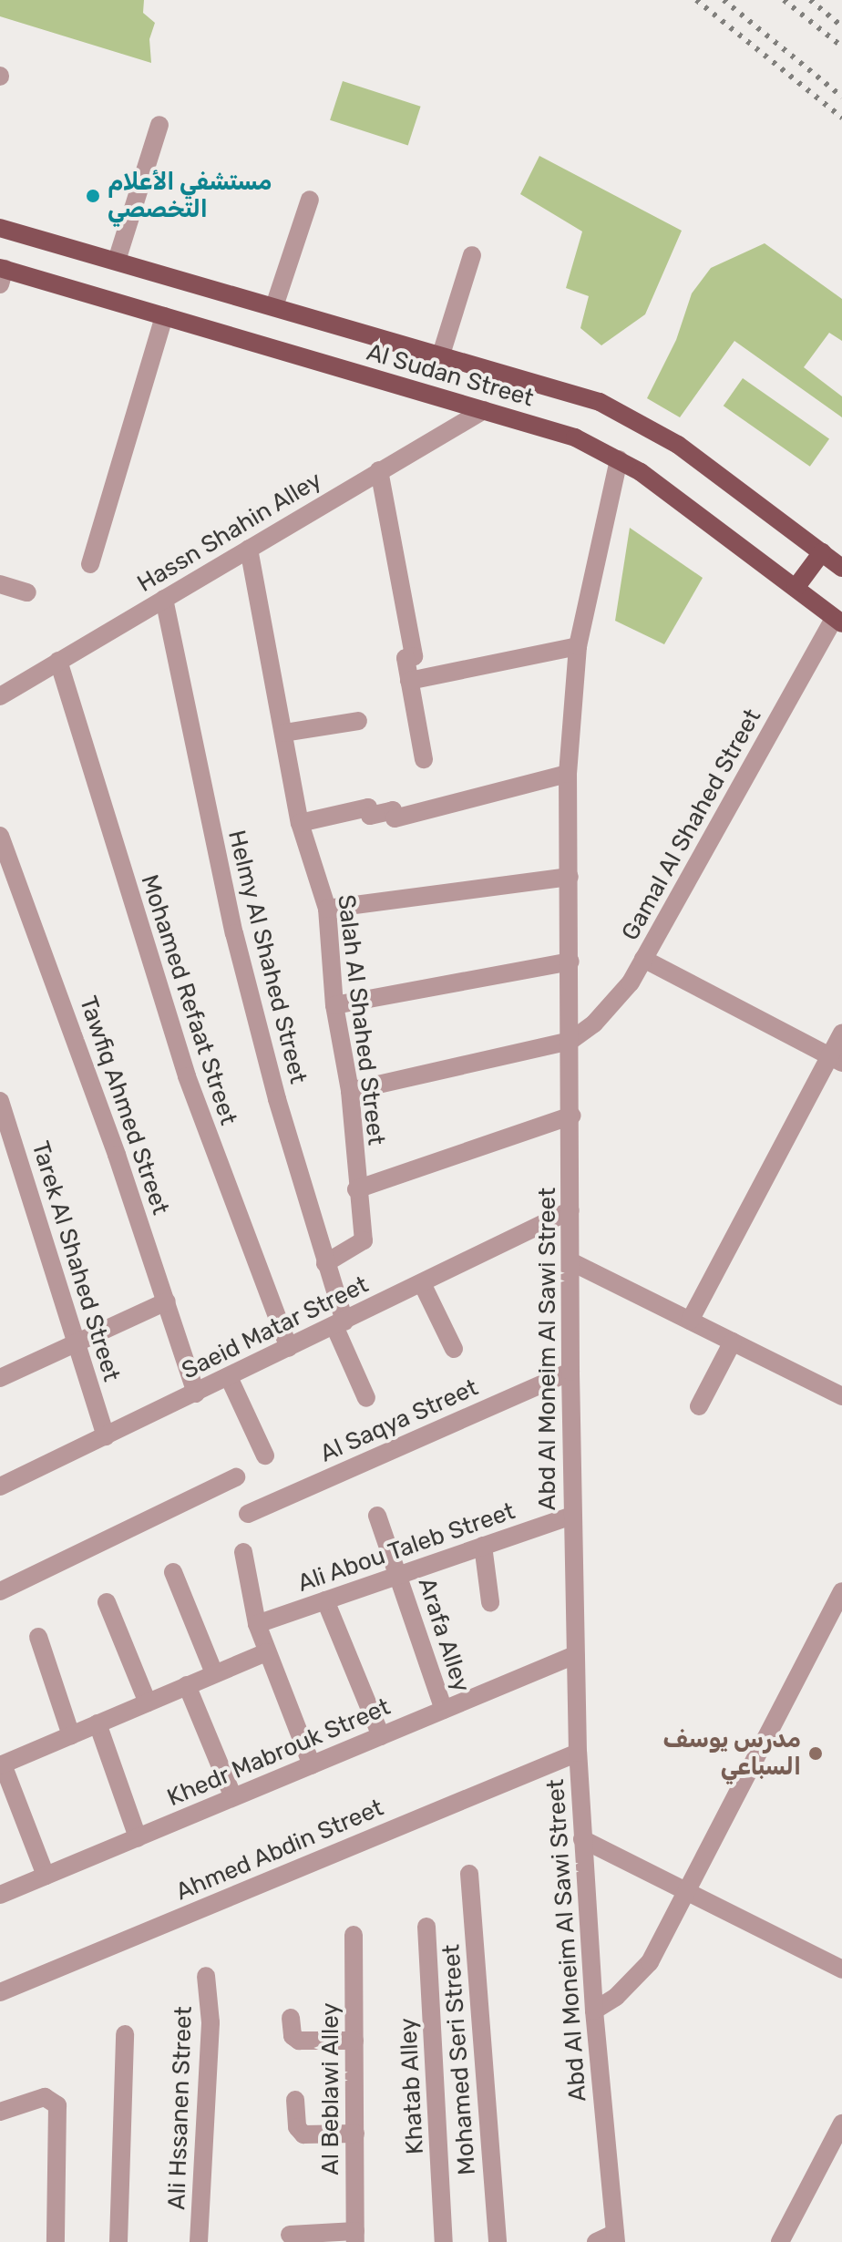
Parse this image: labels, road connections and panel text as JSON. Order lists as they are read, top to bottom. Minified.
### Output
{"streets":{"main road":["Al Sudan Street"],"street":["Hassn Shahin Alley","Gamal Al Shahed Street","Helmy Al Shahed Street","Mohamed Refaat Street","Salah Al Shahed Street","Tawfiq Ahmed Street","Tarek Al Shahed Street","Saeid Matar Street","Abd Al Moneim Al Sawi Street","Al Saqya Street","Ali Abou Taleb Street","Arafa Alley","Khedr Mabrouk Street","Ahmed Abdin Street","Mohamed Seri Street","Khatab Alley","Al Beblawi Alley","Ali Hssanen Street"]},"crossings":[["Al Sudan Street","Hassn Shahin Alley"],["Al Sudan Street","Gamal Al Shahed Street"],["Al Sudan Street","Abd Al Moneim Al Sawi Street"],["Hassn Shahin Alley","Helmy Al Shahed Street"],["Hassn Shahin Alley","Mohamed Refaat Street"],["Hassn Shahin Alley","Salah Al Shahed Street"],["Gamal Al Shahed Street","Abd Al Moneim Al Sawi Street"],["Helmy Al Shahed Street","Salah Al Shahed Street"],["Helmy Al Shahed Street","Saeid Matar Street"],["Mohamed Refaat Street","Saeid Matar Street"],["Tawfiq Ahmed Street","Saeid Matar Street"],["Tarek Al Shahed Street","Saeid Matar Street"],["Saeid Matar Street","Abd Al Moneim Al Sawi Street"],["Abd Al Moneim Al Sawi Street","Al Saqya Street"],["Abd Al Moneim Al Sawi Street","Ali Abou Taleb Street"],["Abd Al Moneim Al Sawi Street","Khedr Mabrouk Street"],["Abd Al Moneim Al Sawi Street","Ahmed Abdin Street"],["Ali Abou Taleb Street","Arafa Alley"],["Arafa Alley","Khedr Mabrouk Street"]],"places":["مستشفي الأعلام التخصصي","مدرس يوسف السباعي"]}
